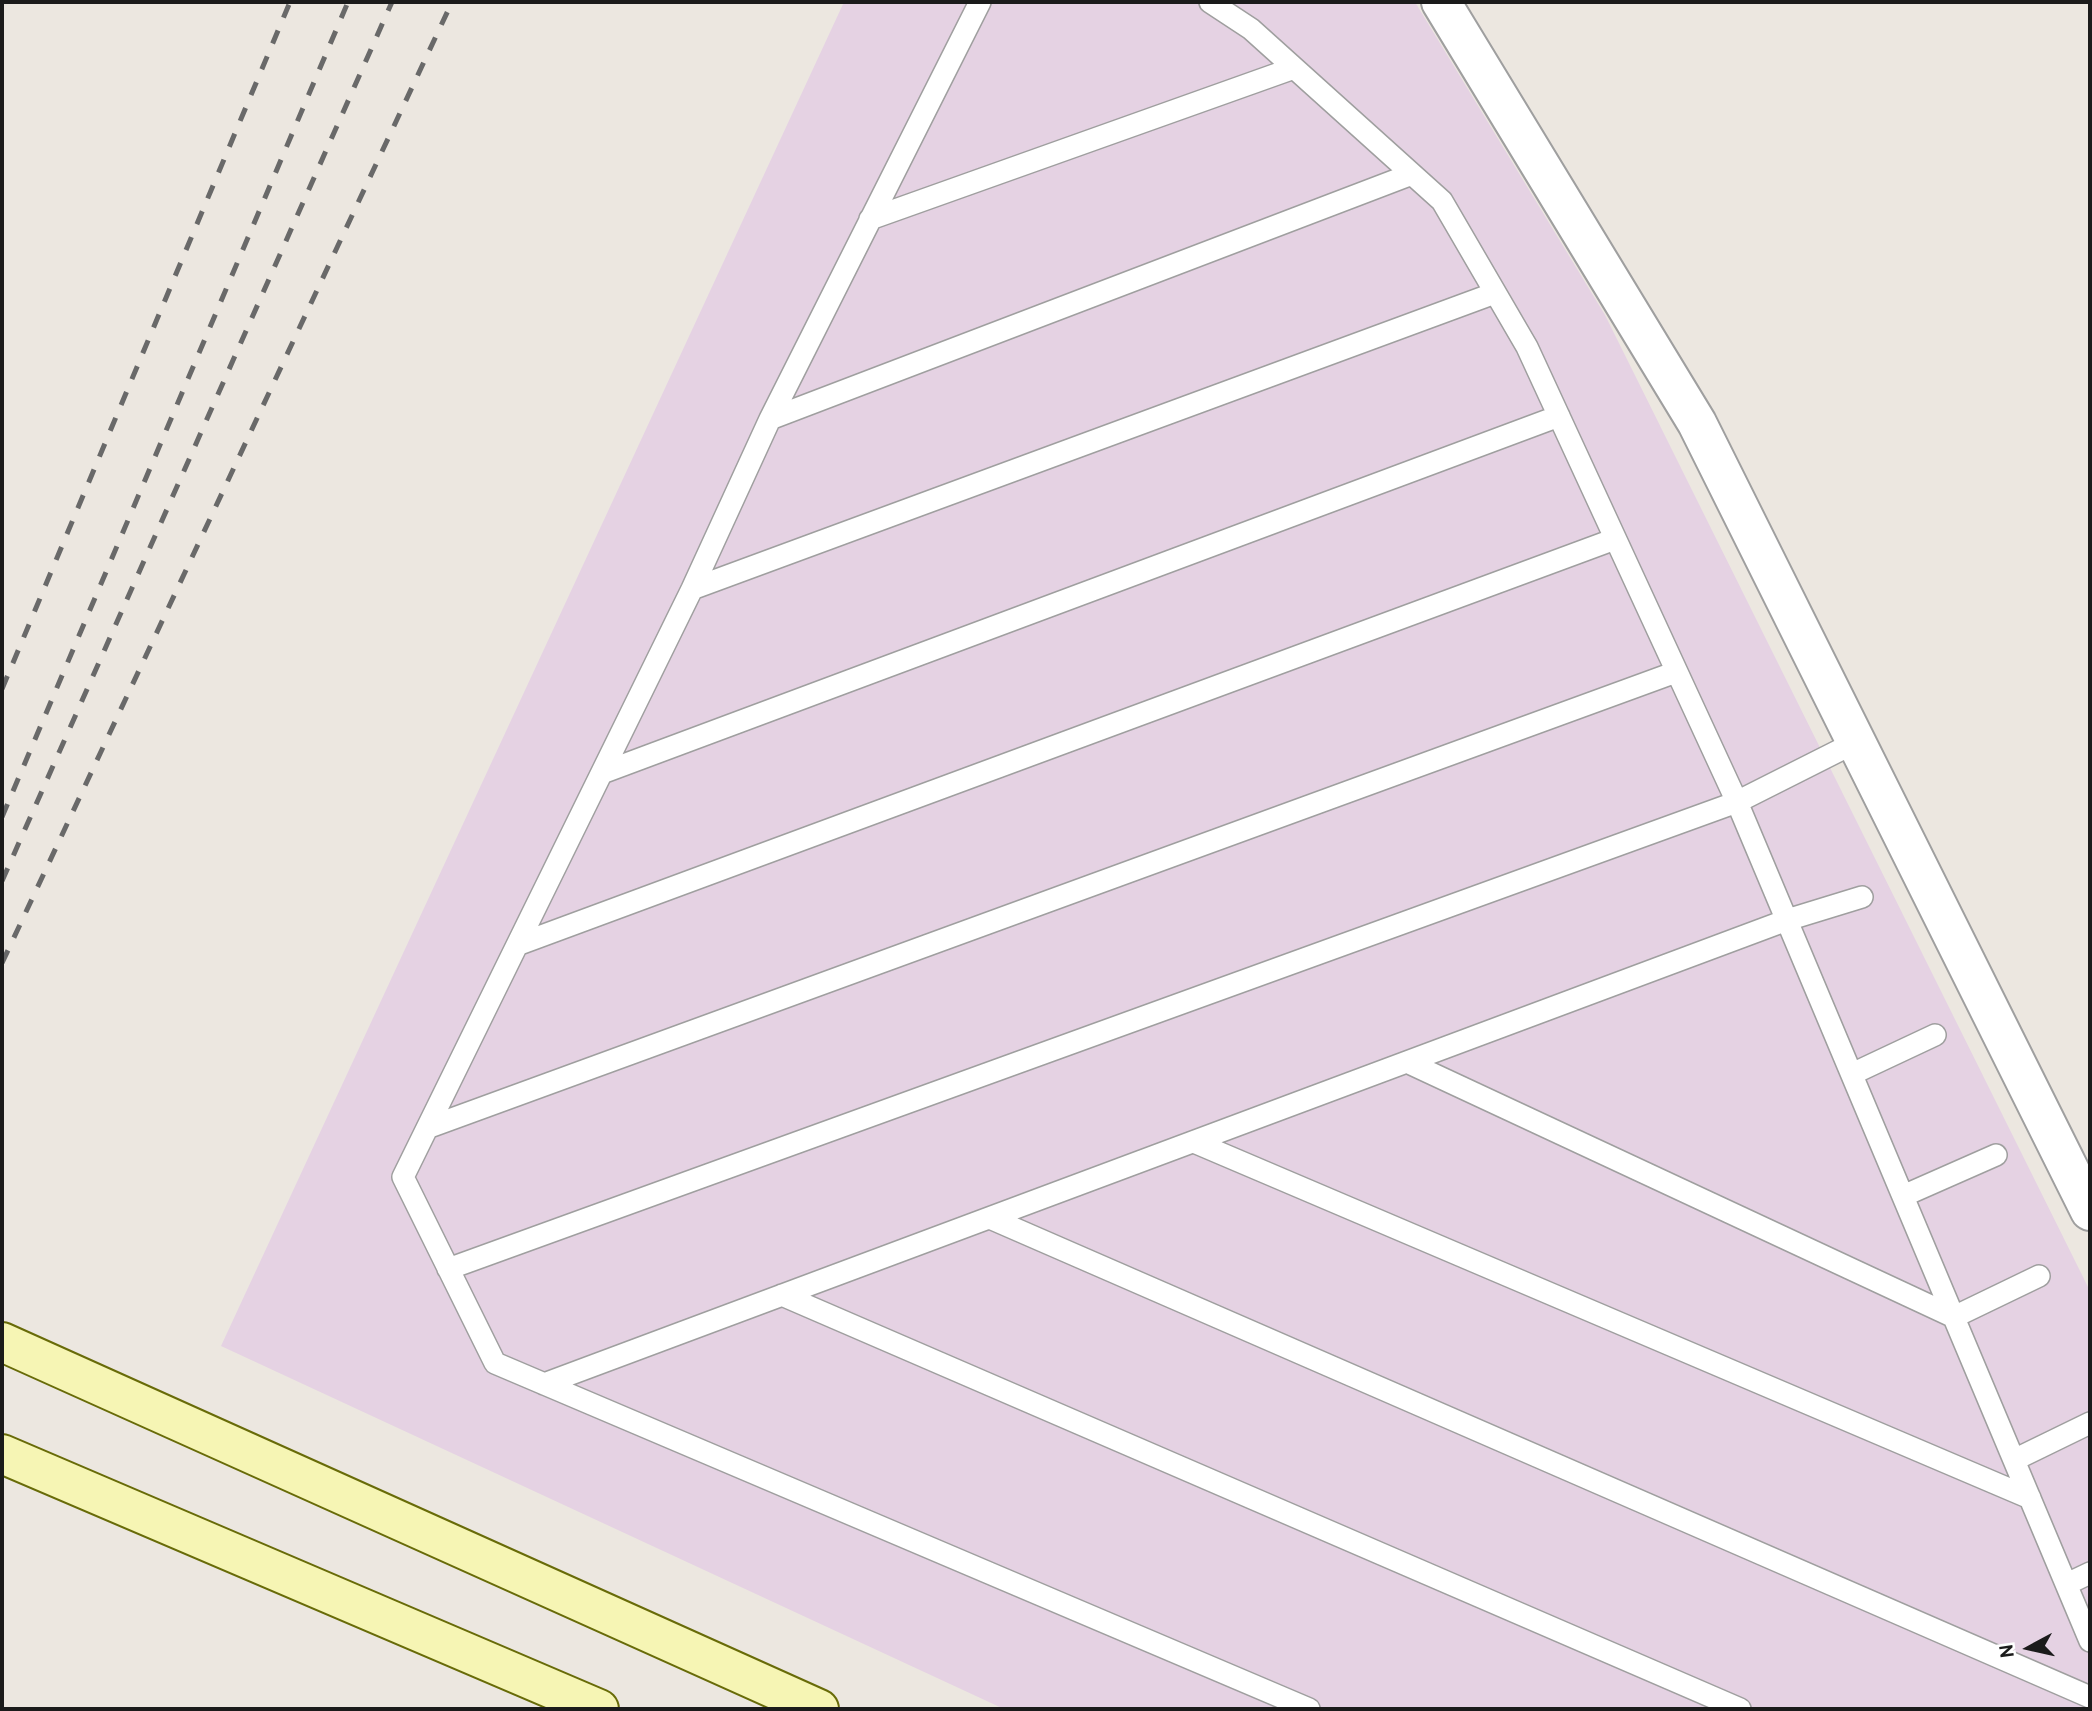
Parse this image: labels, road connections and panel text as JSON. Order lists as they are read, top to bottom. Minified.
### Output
{"north":"left"}
